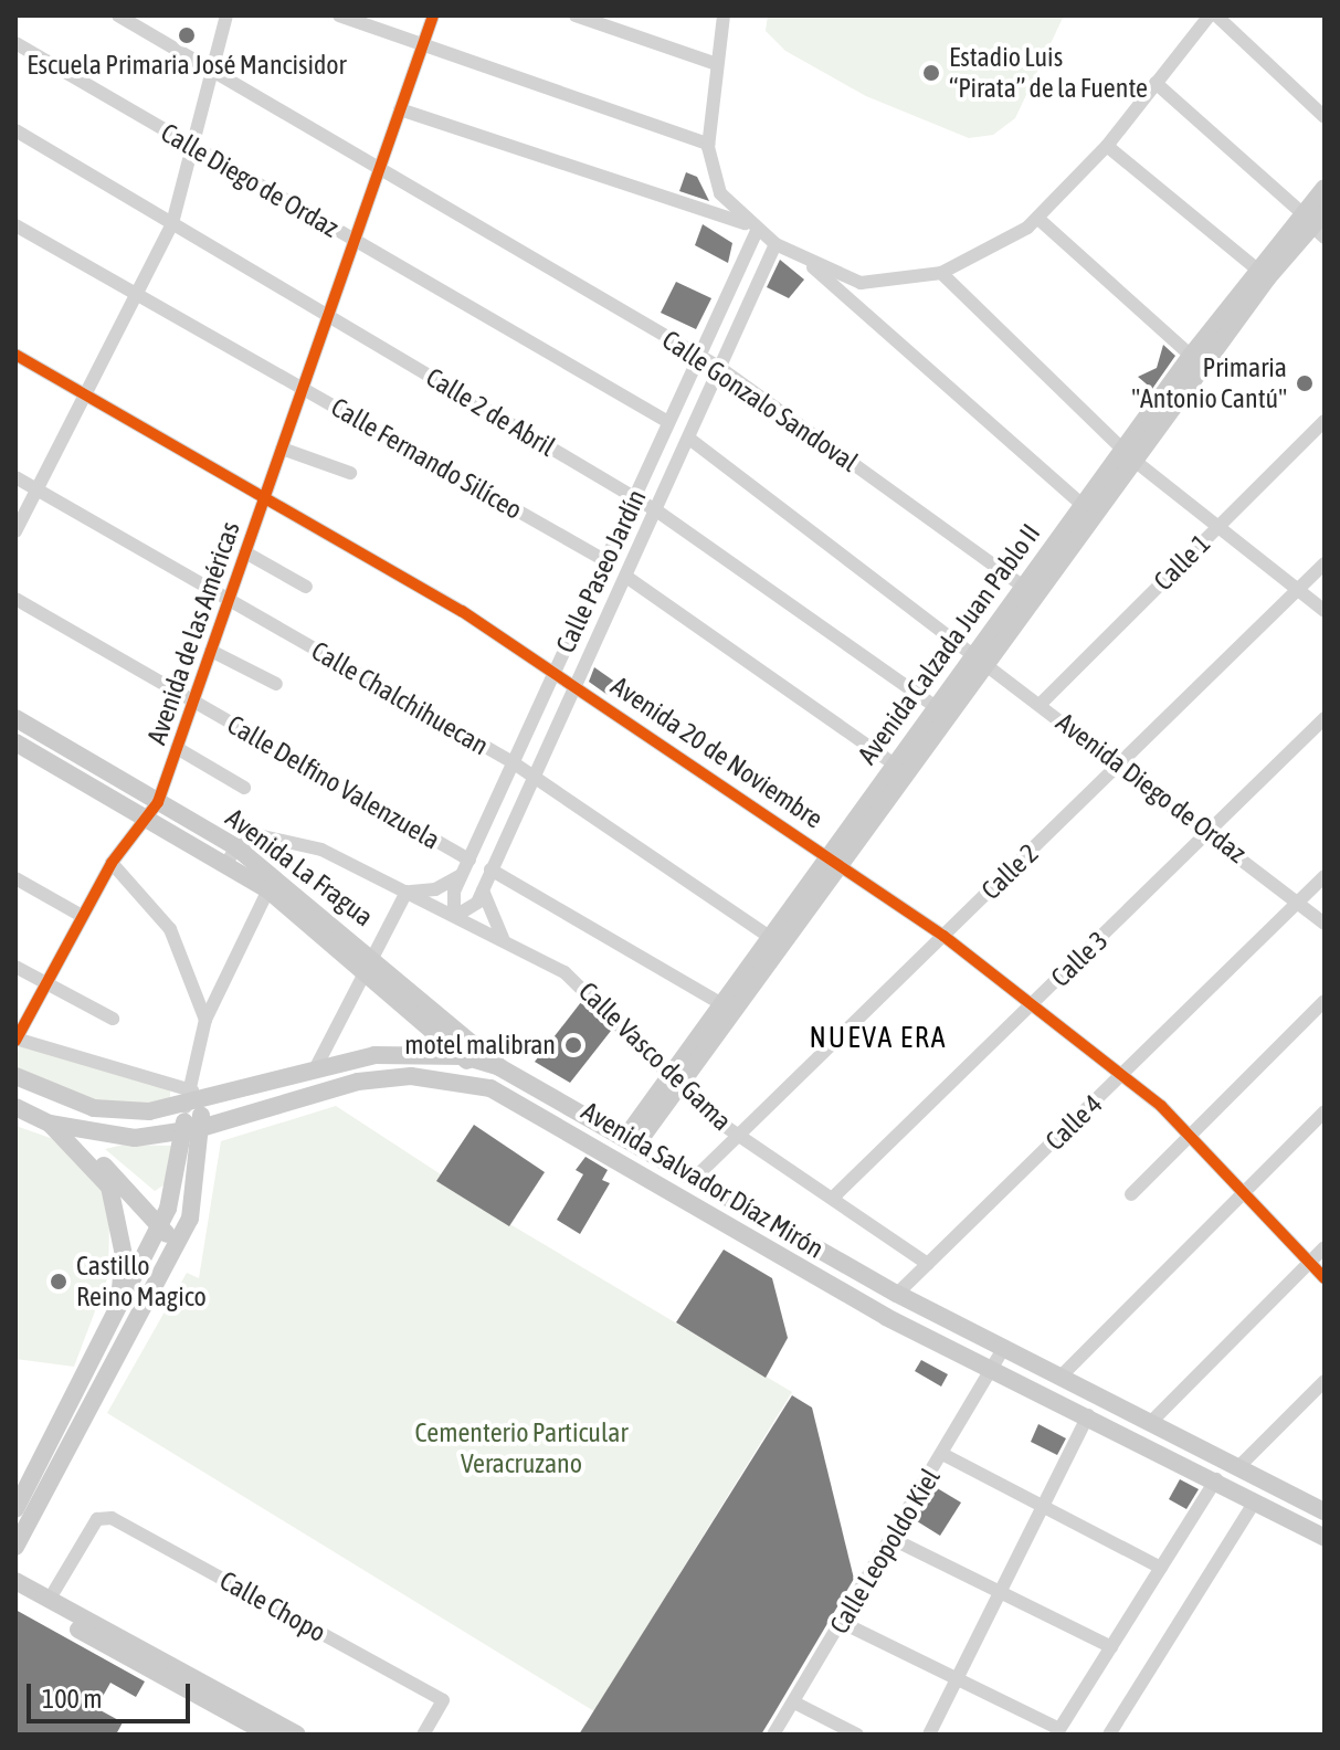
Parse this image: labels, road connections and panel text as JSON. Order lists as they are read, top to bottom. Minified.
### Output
{"streets":{"main road":["Avenida Calzada Juan Pablo II","Avenida La Fragua","Avenida Salvador Díaz Mirón"],"street":["Calle Diego de Ordaz","Calle Gonzalo Sandoval","Calle 2 de Abril","Calle Fernando Silíceo","Calle 1","Calle Paseo Jardín","Avenida de las Américas","Calle Chalchihuecan","Avenida 20 de Noviembre","Calle Delfino Valenzuela","Avenida Diego de Ordaz","Calle 2","Calle 3","Calle Vasco de Gama","Calle 4","Calle Leopoldo Kiel","Calle Chopo"]},"crossings":[["Calle Diego de Ordaz","Calle Paseo Jardín"],["Calle Diego de Ordaz","Avenida de las Américas"],["Calle Gonzalo Sandoval","Calle Paseo Jardín"],["Calle Gonzalo Sandoval","Avenida de las Américas"],["Calle Gonzalo Sandoval","Avenida Calzada Juan Pablo II"],["Calle 2 de Abril","Calle Paseo Jardín"],["Calle 2 de Abril","Avenida de las Américas"],["Calle 2 de Abril","Avenida Calzada Juan Pablo II"],["Calle Fernando Silíceo","Calle Paseo Jardín"],["Calle Fernando Silíceo","Avenida de las Américas"],["Calle 1","Avenida Diego de Ordaz"],["Calle Paseo Jardín","Calle Chalchihuecan"],["Calle Paseo Jardín","Avenida 20 de Noviembre"],["Calle Paseo Jardín","Calle Delfino Valenzuela"],["Calle Paseo Jardín","Calle Vasco de Gama"],["Avenida de las Américas","Calle Chalchihuecan"],["Avenida de las Américas","Avenida 20 de Noviembre"],["Avenida de las Américas","Calle Delfino Valenzuela"],["Avenida de las Américas","Avenida La Fragua"],["Avenida Calzada Juan Pablo II","Calle Chalchihuecan"],["Avenida Calzada Juan Pablo II","Avenida 20 de Noviembre"],["Avenida Calzada Juan Pablo II","Avenida Diego de Ordaz"],["Avenida Calzada Juan Pablo II","Calle Vasco de Gama"],["Avenida Calzada Juan Pablo II","Avenida Salvador Díaz Mirón"],["Avenida 20 de Noviembre","Calle 2"],["Avenida 20 de Noviembre","Calle 3"],["Avenida 20 de Noviembre","Calle 4"],["Avenida Diego de Ordaz","Calle 2"],["Avenida Diego de Ordaz","Calle 3"],["Avenida Diego de Ordaz","Calle 4"],["Avenida La Fragua","Calle Vasco de Gama"],["Avenida La Fragua","Avenida Salvador Díaz Mirón"],["Calle 2","Calle Vasco de Gama"],["Calle 2","Avenida Salvador Díaz Mirón"],["Calle 3","Calle Vasco de Gama"],["Calle Vasco de Gama","Calle 4"],["Calle 4","Avenida Salvador Díaz Mirón"],["Avenida Salvador Díaz Mirón","Calle Leopoldo Kiel"]],"districts":["NUEVA ERA"],"parks":["Cementerio Particular Veracruzano"],"places":["Escuela Primaria José Mancisidor","Estadio Luis “Pirata” de la Fuente","Primaria \"Antonio Cantú\"","motel malibran","Castillo Reino Magico"],"scale_bar":"100 m"}
